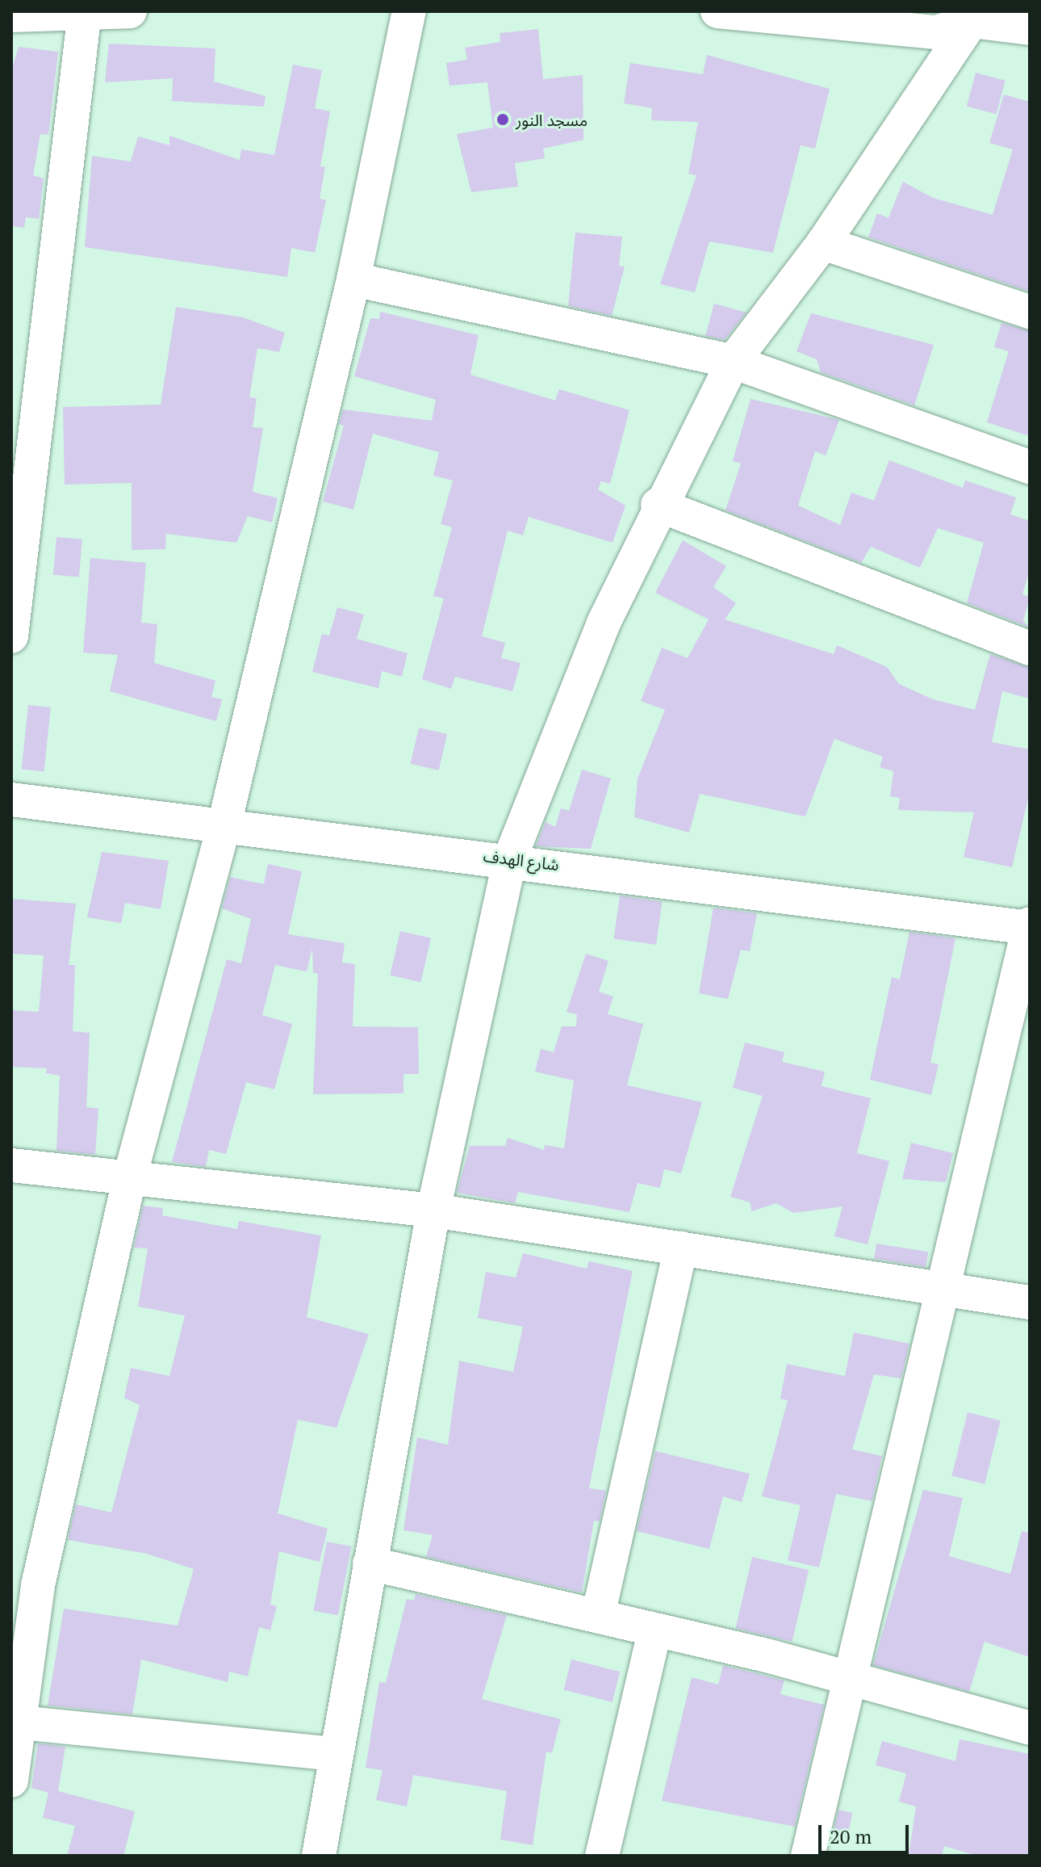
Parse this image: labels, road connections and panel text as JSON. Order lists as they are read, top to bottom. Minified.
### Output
{"streets":{"street":["شارع الهدف"]},"places":["مسجد النور"],"scale_bar":"20 m"}
